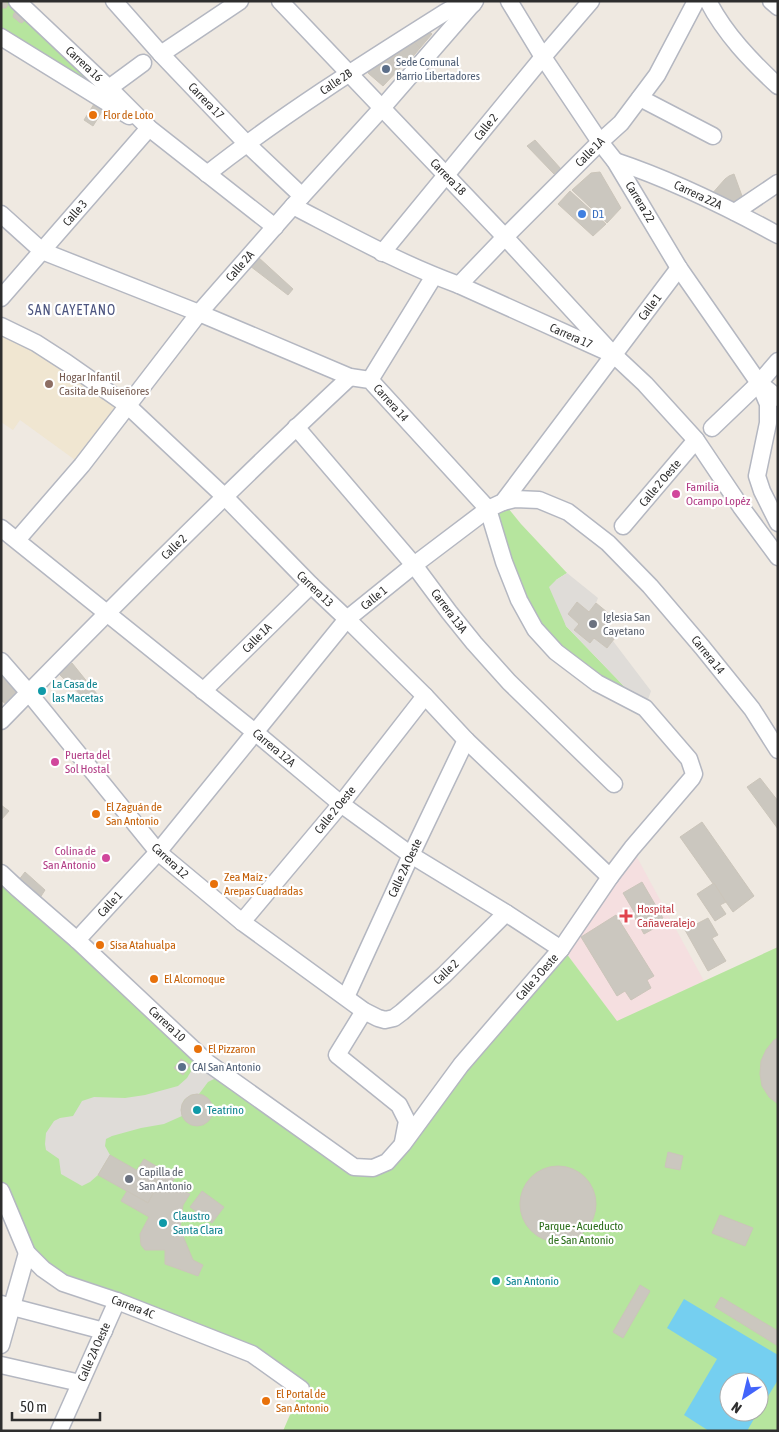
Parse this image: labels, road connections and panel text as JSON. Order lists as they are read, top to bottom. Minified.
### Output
{"streets":{"street":["Carrera 16","Calle 2B","Carrera 17","Calle 2","Calle 1A","Carrera 18","Carrera 22A","Carrera 22","Calle 3","Calle 2A","Calle 1","Carrera 14","Calle 2 Oeste","Carrera 13","Carrera 13A","Carrera 12A","Carrera 12","Calle 2A Oeste","Calle 3 Oeste","Carrera 10","Carrera 4C"]},"crossings":[["Carrera 16","Calle 2B"],["Carrera 16","Calle 3"],["Carrera 16","Calle 2A"],["Calle 2B","Carrera 17"],["Calle 2B","Carrera 18"],["Calle 2B","Calle 2A"],["Carrera 17","Calle 2"],["Carrera 17","Calle 1A"],["Carrera 17","Carrera 18"],["Carrera 17","Calle 2A"],["Carrera 17","Calle 1"],["Carrera 17","Calle 2 Oeste"],["Calle 2","Carrera 18"],["Calle 2","Carrera 22"],["Calle 2","Carrera 14"],["Calle 2","Carrera 13"],["Calle 2","Carrera 13A"],["Calle 2","Carrera 12A"],["Calle 2","Carrera 12"],["Calle 1A","Carrera 18"],["Calle 1A","Carrera 22"],["Calle 1A","Carrera 13"],["Calle 1A","Carrera 12A"],["Carrera 18","Calle 2A"],["Carrera 18","Calle 1"],["Carrera 22A","Carrera 22"],["Carrera 22","Calle 1"],["Calle 3","Carrera 14"],["Calle 2A","Carrera 14"],["Calle 2A","Carrera 13"],["Calle 2A","Carrera 12A"],["Calle 1","Carrera 14"],["Calle 1","Carrera 13"],["Calle 1","Carrera 13A"],["Calle 1","Carrera 12A"],["Calle 1","Carrera 12"],["Calle 1","Carrera 10"],["Carrera 14","Calle 3 Oeste"],["Calle 2 Oeste","Carrera 13"],["Calle 2 Oeste","Carrera 12A"],["Calle 2 Oeste","Carrera 12"],["Carrera 13","Calle 2A Oeste"],["Carrera 13","Calle 3 Oeste"],["Carrera 12A","Calle 2A Oeste"],["Carrera 12A","Calle 3 Oeste"],["Carrera 12","Calle 2A Oeste"],["Calle 2A Oeste","Carrera 4C"],["Calle 3 Oeste","Carrera 10"]],"districts":["SAN CAYETANO"],"parks":["Parque - Acueducto de San Antonio"],"places":{"other":["Sede Comunal Barrio Libertadores","Flor de Loto","D1","Hogar Infantil Casita de Ruiseñores","Familia Ocampo Lopéz","Iglesia San Cayetano","La Casa de las Macetas","Puerta del Sol Hostal","El Zaguán de San Antonio","Colina de San Antonio","Zea Maíz - Arepas Cuadradas","Sisa Atahualpa","El Alcornoque","El Pizzaron","CAI San Antonio","Teatrino","Capilla de San Antonio","Claustro Santa Clara","San Antonio","El Portal de San Antonio"],"health":["Hospital Cañaveralejo"]},"scale_bar":"50 m","north":"bottom left"}
